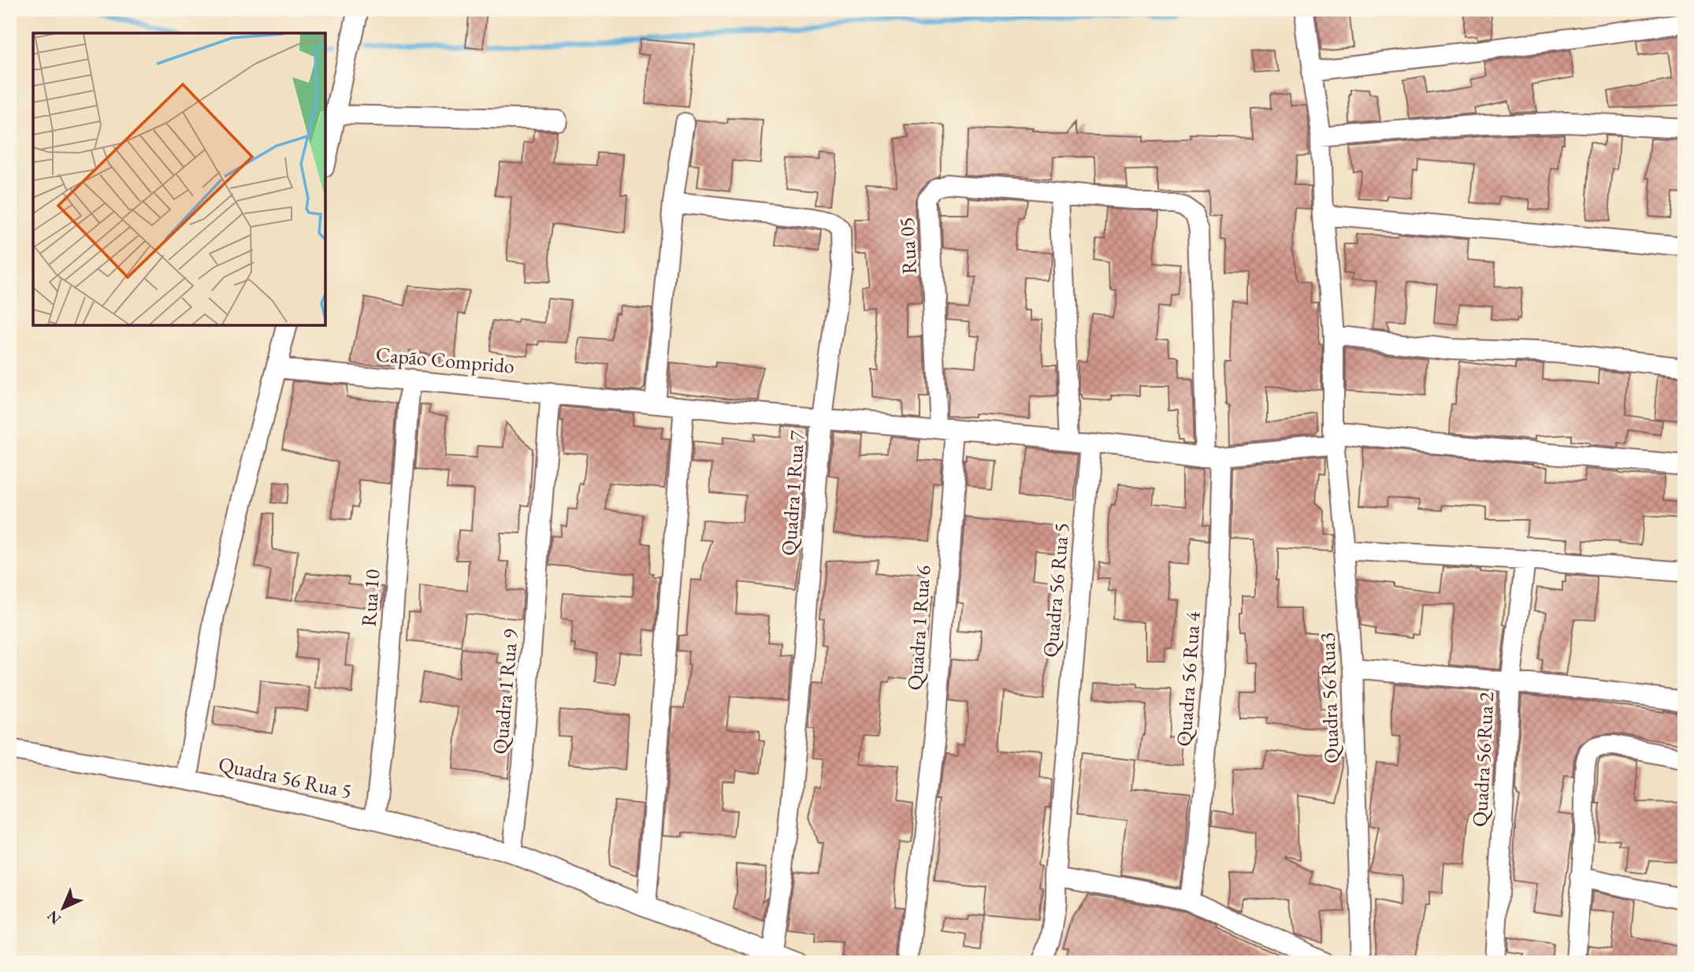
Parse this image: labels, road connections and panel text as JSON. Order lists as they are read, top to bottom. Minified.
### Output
{"streets":{"street":["Rua 05","Capão Comprido","Quadra 1 Rua 7","Quadra 56 Rua 5","Rua 10","Quadra 1 Rua 6","Quadra 56 Rua 4","Quadra 1 Rua 9","Quadra 56 Rua3","Quadra 56 Rua 2"]},"crossings":[["Rua 05","Quadra 1 Rua 6"],["Rua 05","Quadra 56 Rua 4"],["Capão Comprido","Quadra 1 Rua 7"],["Capão Comprido","Rua 10"],["Capão Comprido","Quadra 1 Rua 9"],["Quadra 56 Rua 5","Rua 10"]],"north":"bottom left"}
